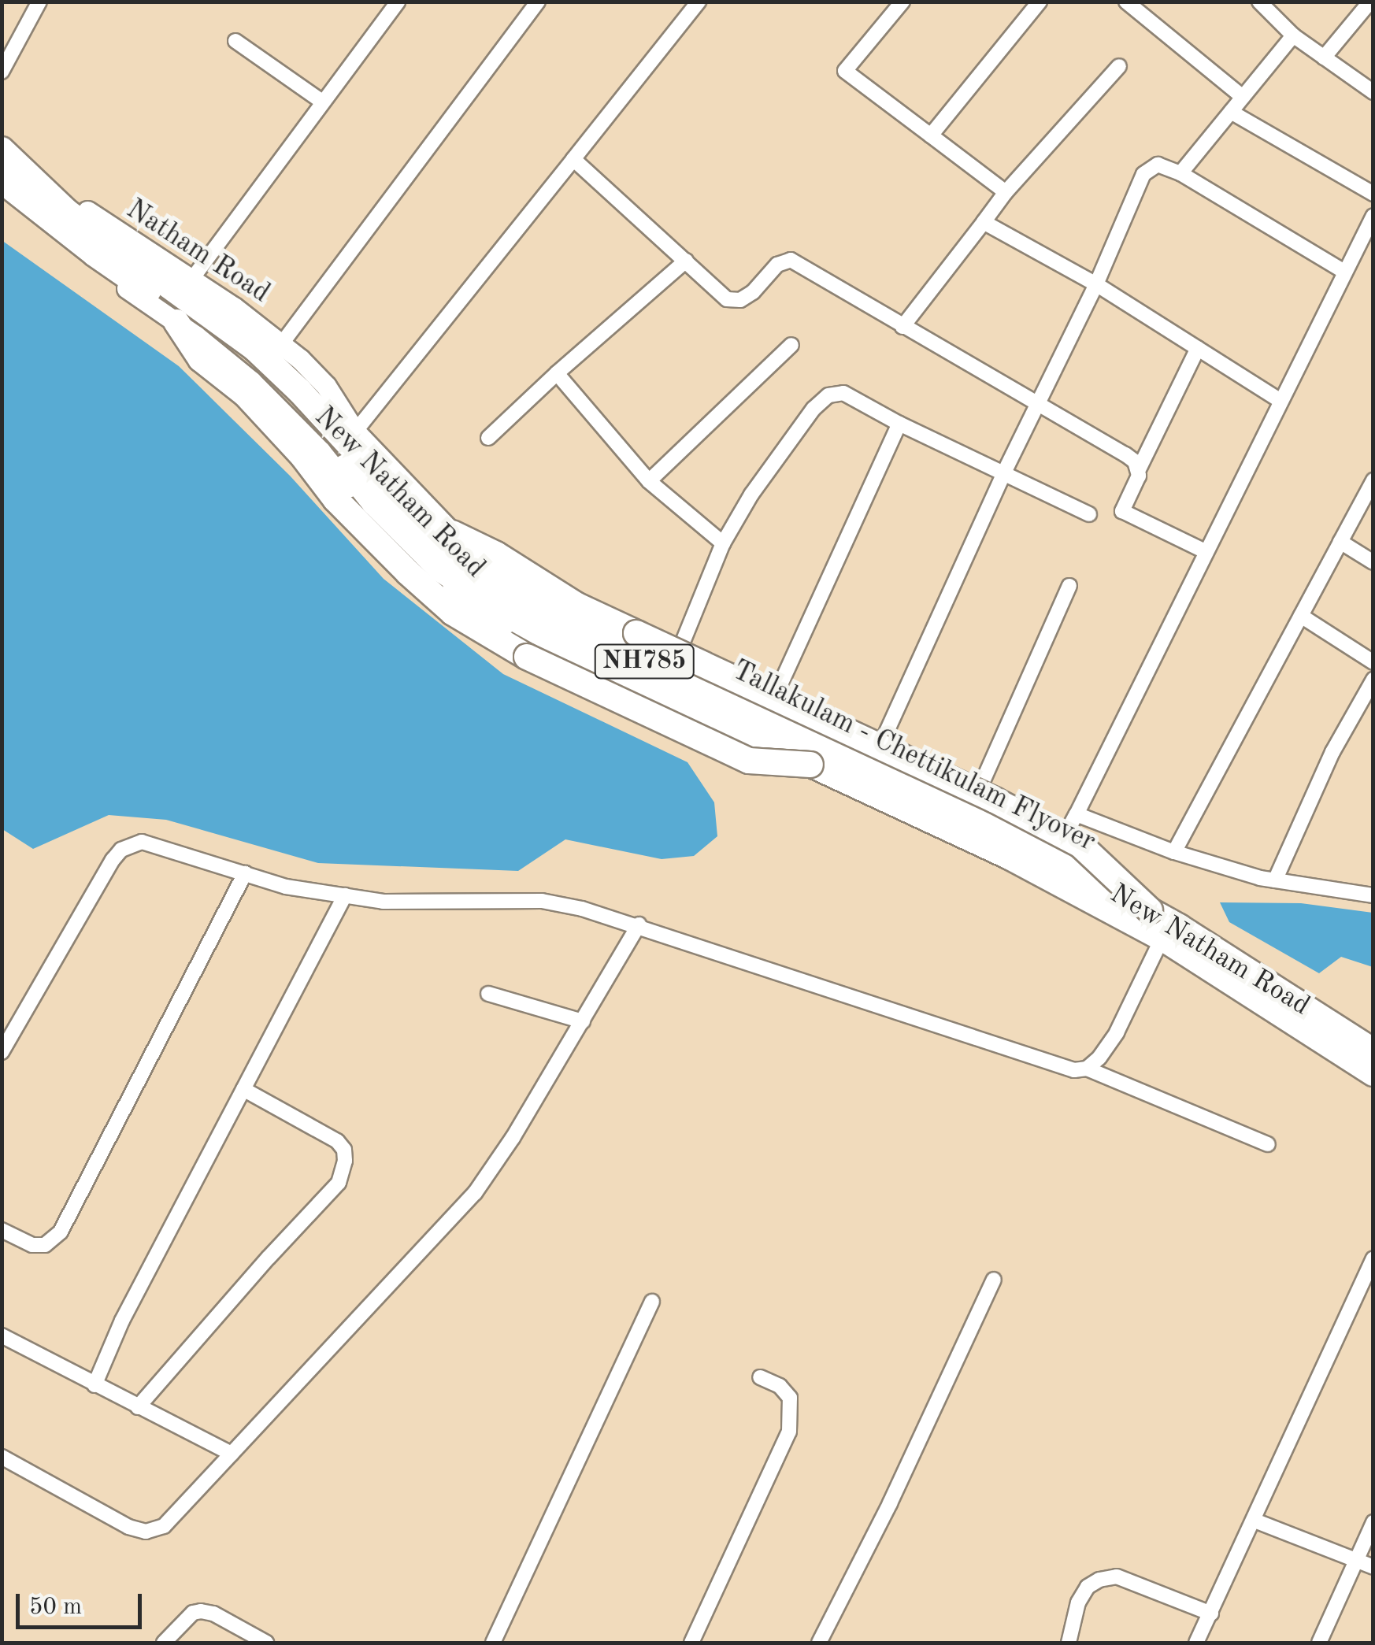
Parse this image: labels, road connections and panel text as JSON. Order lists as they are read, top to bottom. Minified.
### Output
{"streets":{"highway":["NH785","Tallakulam - Chettikulam Flyover"],"main road":["Natham Road","New Natham Road"]},"crossings":[["Natham Road","New Natham Road"],["New Natham Road","Tallakulam - Chettikulam Flyover"]],"scale_bar":"50 m"}
